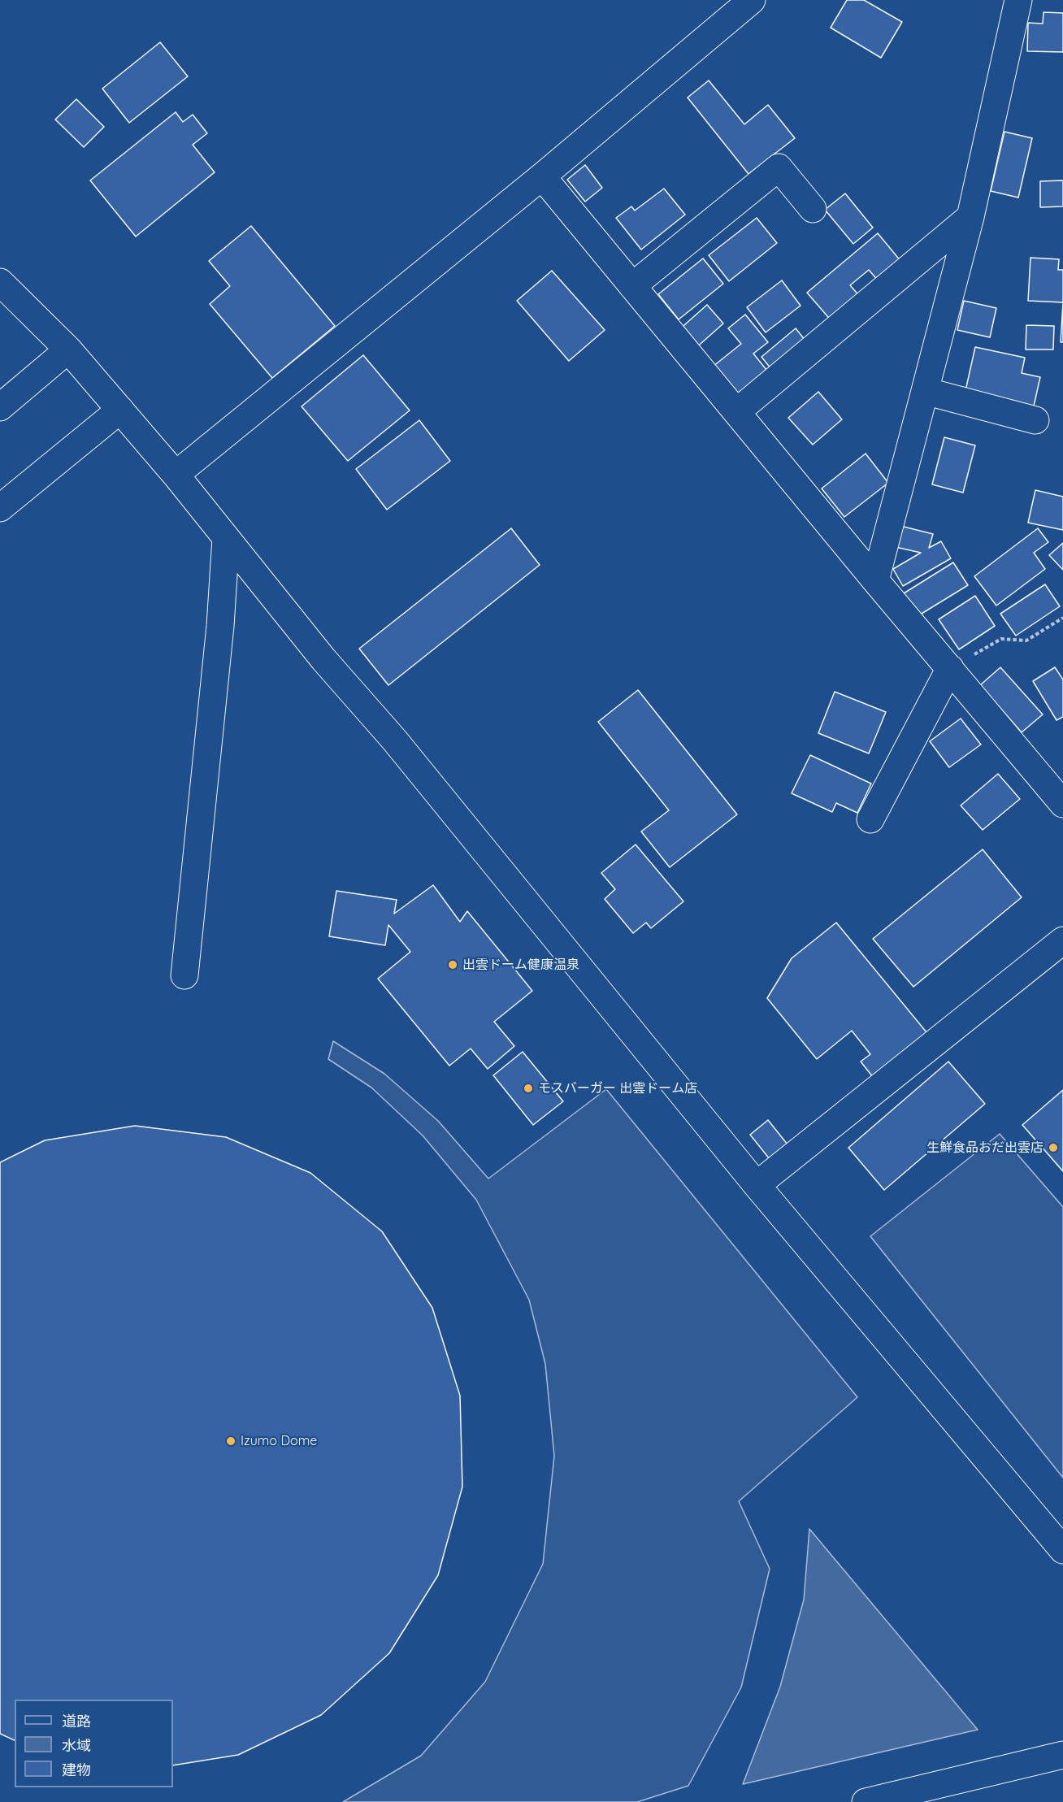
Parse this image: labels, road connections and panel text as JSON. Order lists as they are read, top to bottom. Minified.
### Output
{"places":["出雲ドーム健康温泉","モスバーガー 出雲ドーム店","生鮮食品おだ出雲店","Izumo Dome"],"legend":["道路","水域","建物"]}
